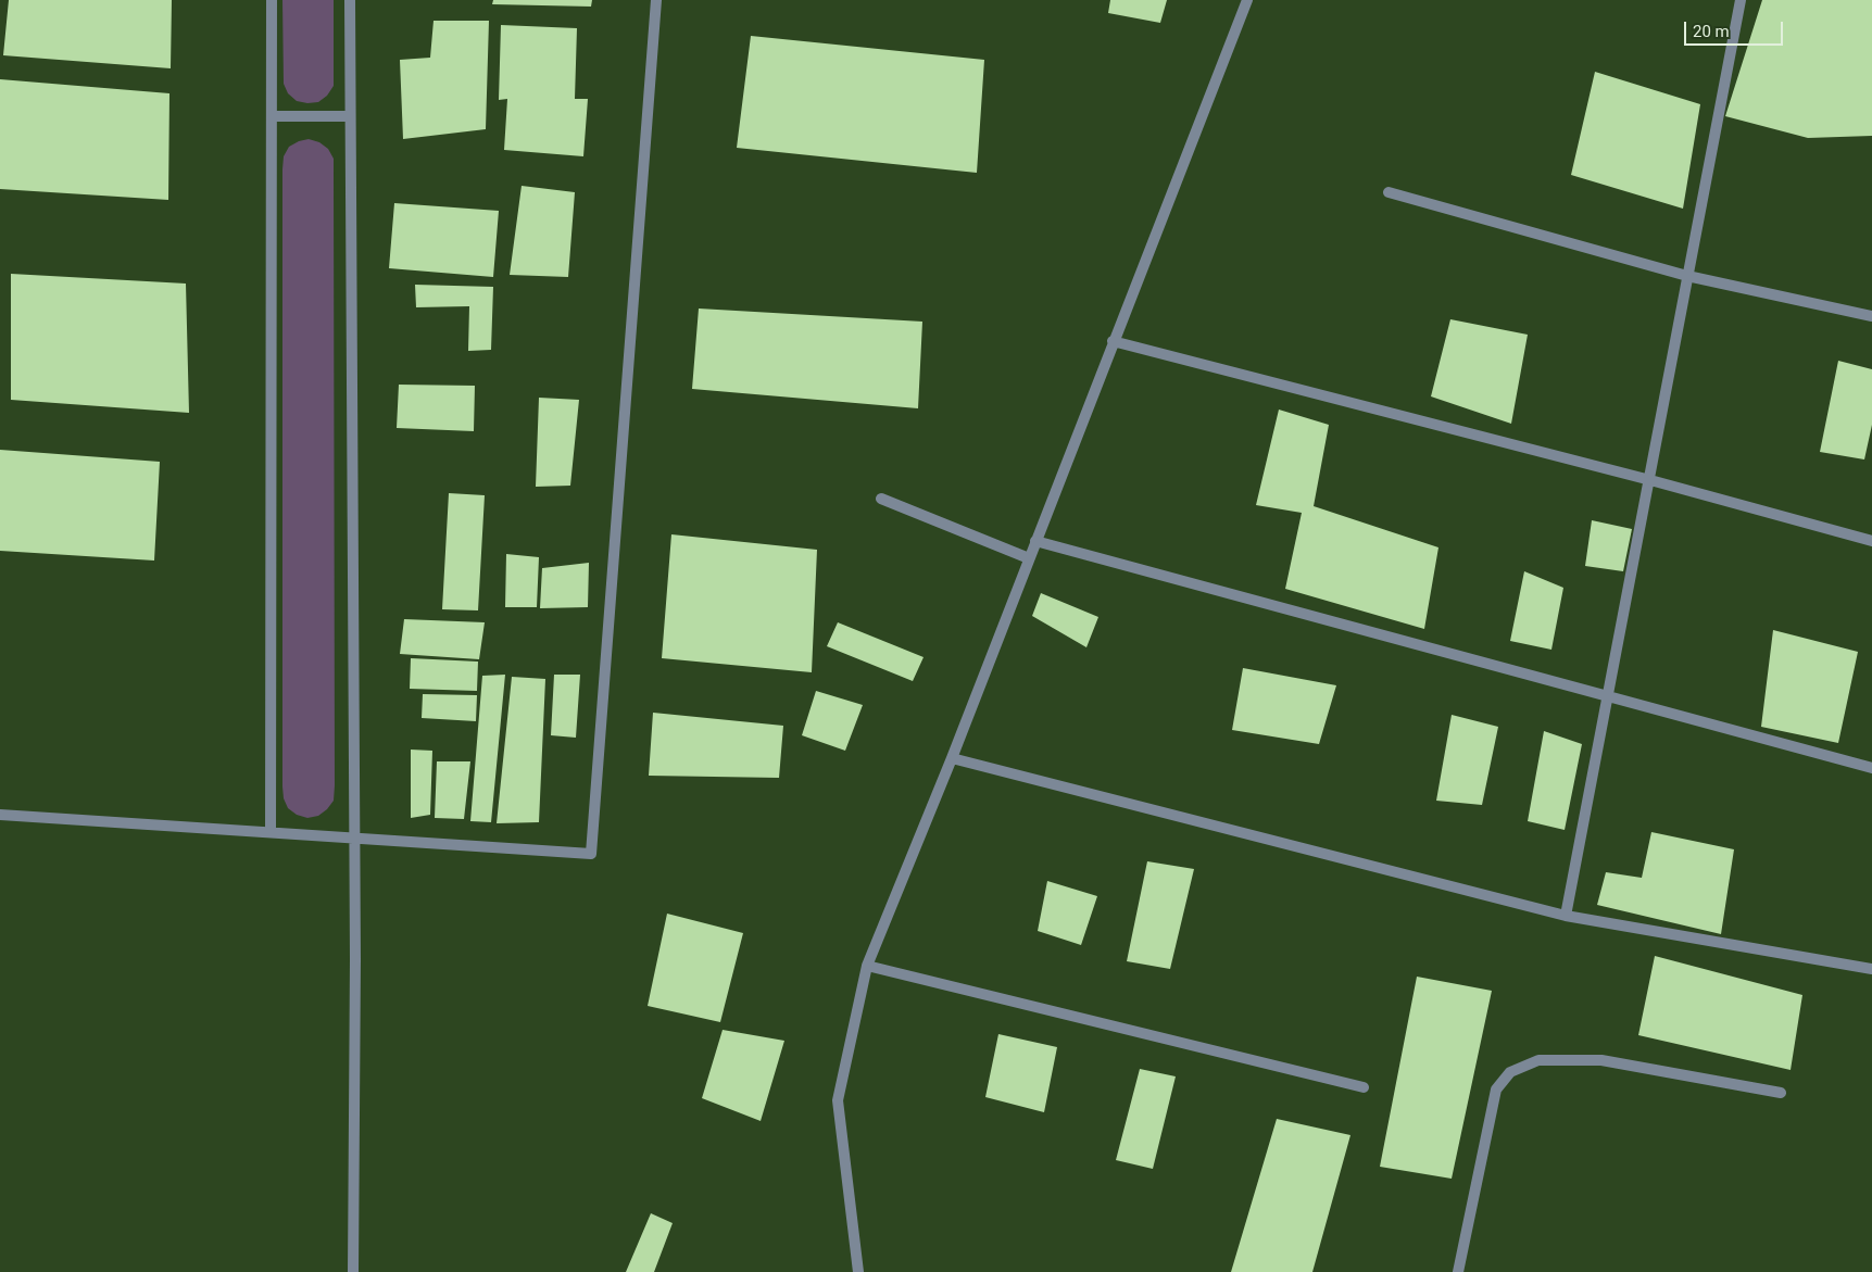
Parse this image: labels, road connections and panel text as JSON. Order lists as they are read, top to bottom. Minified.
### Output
{"scale_bar":"20 m"}
